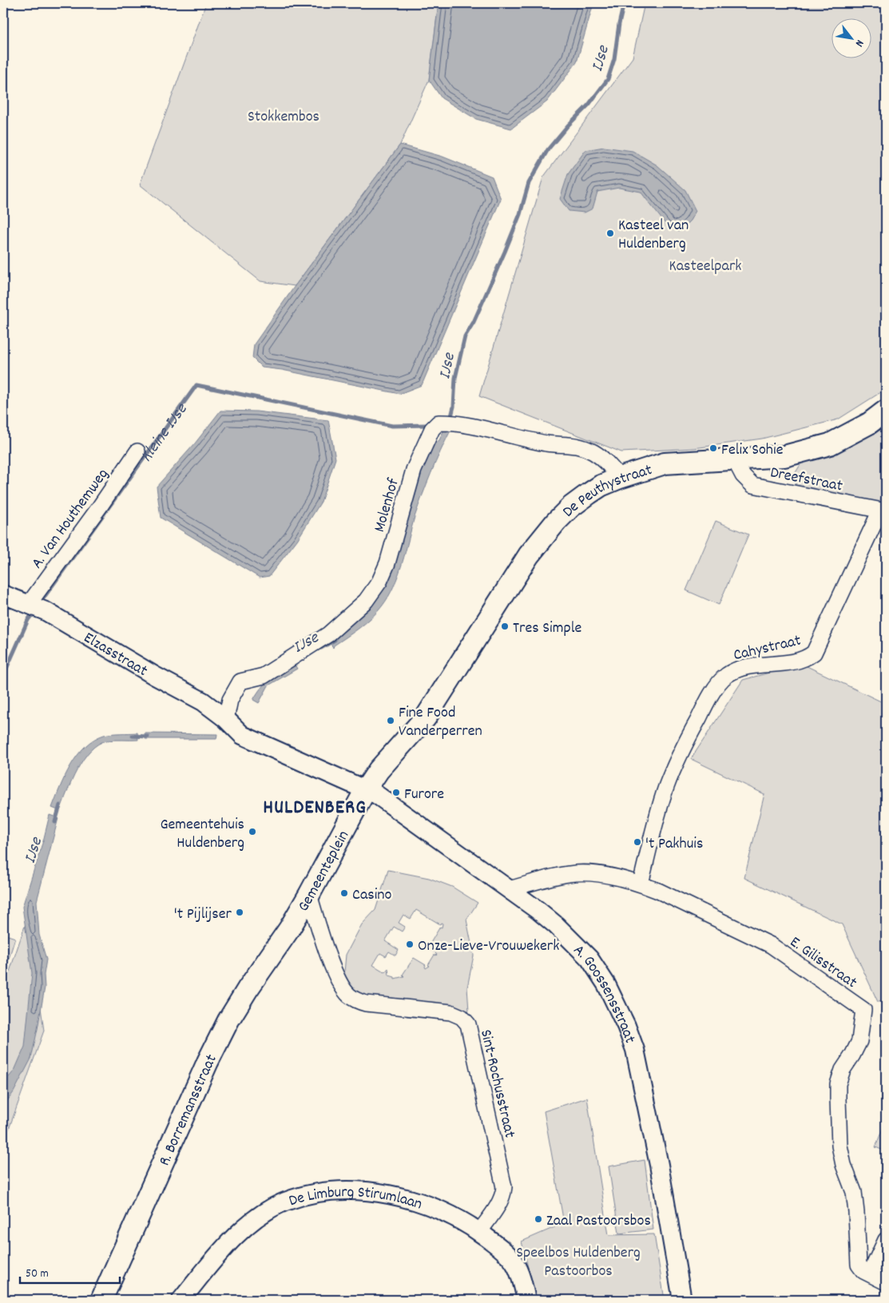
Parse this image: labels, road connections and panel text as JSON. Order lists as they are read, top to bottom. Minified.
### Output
{"streets":{"main road":["De Peuthystraat","Gemeenteplein","R. Borremansstraat"],"street":["Dreefstraat","Molenhof","A. Van Houthemweg","Cahystraat","Elzasstraat","E. Gilisstraat","A. Goossensstraat","Sint-Rochusstraat","De Limburg Stirumlaan"]},"crossings":[["Dreefstraat","De Peuthystraat"],["Dreefstraat","Cahystraat"],["De Peuthystraat","Molenhof"],["De Peuthystraat","Gemeenteplein"],["Molenhof","Elzasstraat"],["A. Van Houthemweg","Elzasstraat"],["Cahystraat","E. Gilisstraat"],["Gemeenteplein","A. Goossensstraat"],["Gemeenteplein","Sint-Rochusstraat"],["Gemeenteplein","R. Borremansstraat"],["E. Gilisstraat","A. Goossensstraat"],["Sint-Rochusstraat","De Limburg Stirumlaan"]],"districts":["HULDENBERG"],"water":["IJse","Kleine IJse"],"parks":["Stokkembos","Kasteelpark","Speelbos Huldenberg Pastoorbos"],"places":["Kasteel van Huldenberg","Felix Sohie","Tres Simple","Fine Food Vanderperren","Furore","Gemeentehuis Huldenberg","'t Pakhuis","Casino","'t Pijlijser","Onze-Lieve-Vrouwekerk","Zaal Pastoorsbos"],"scale_bar":"50 m","north":"bottom right"}
